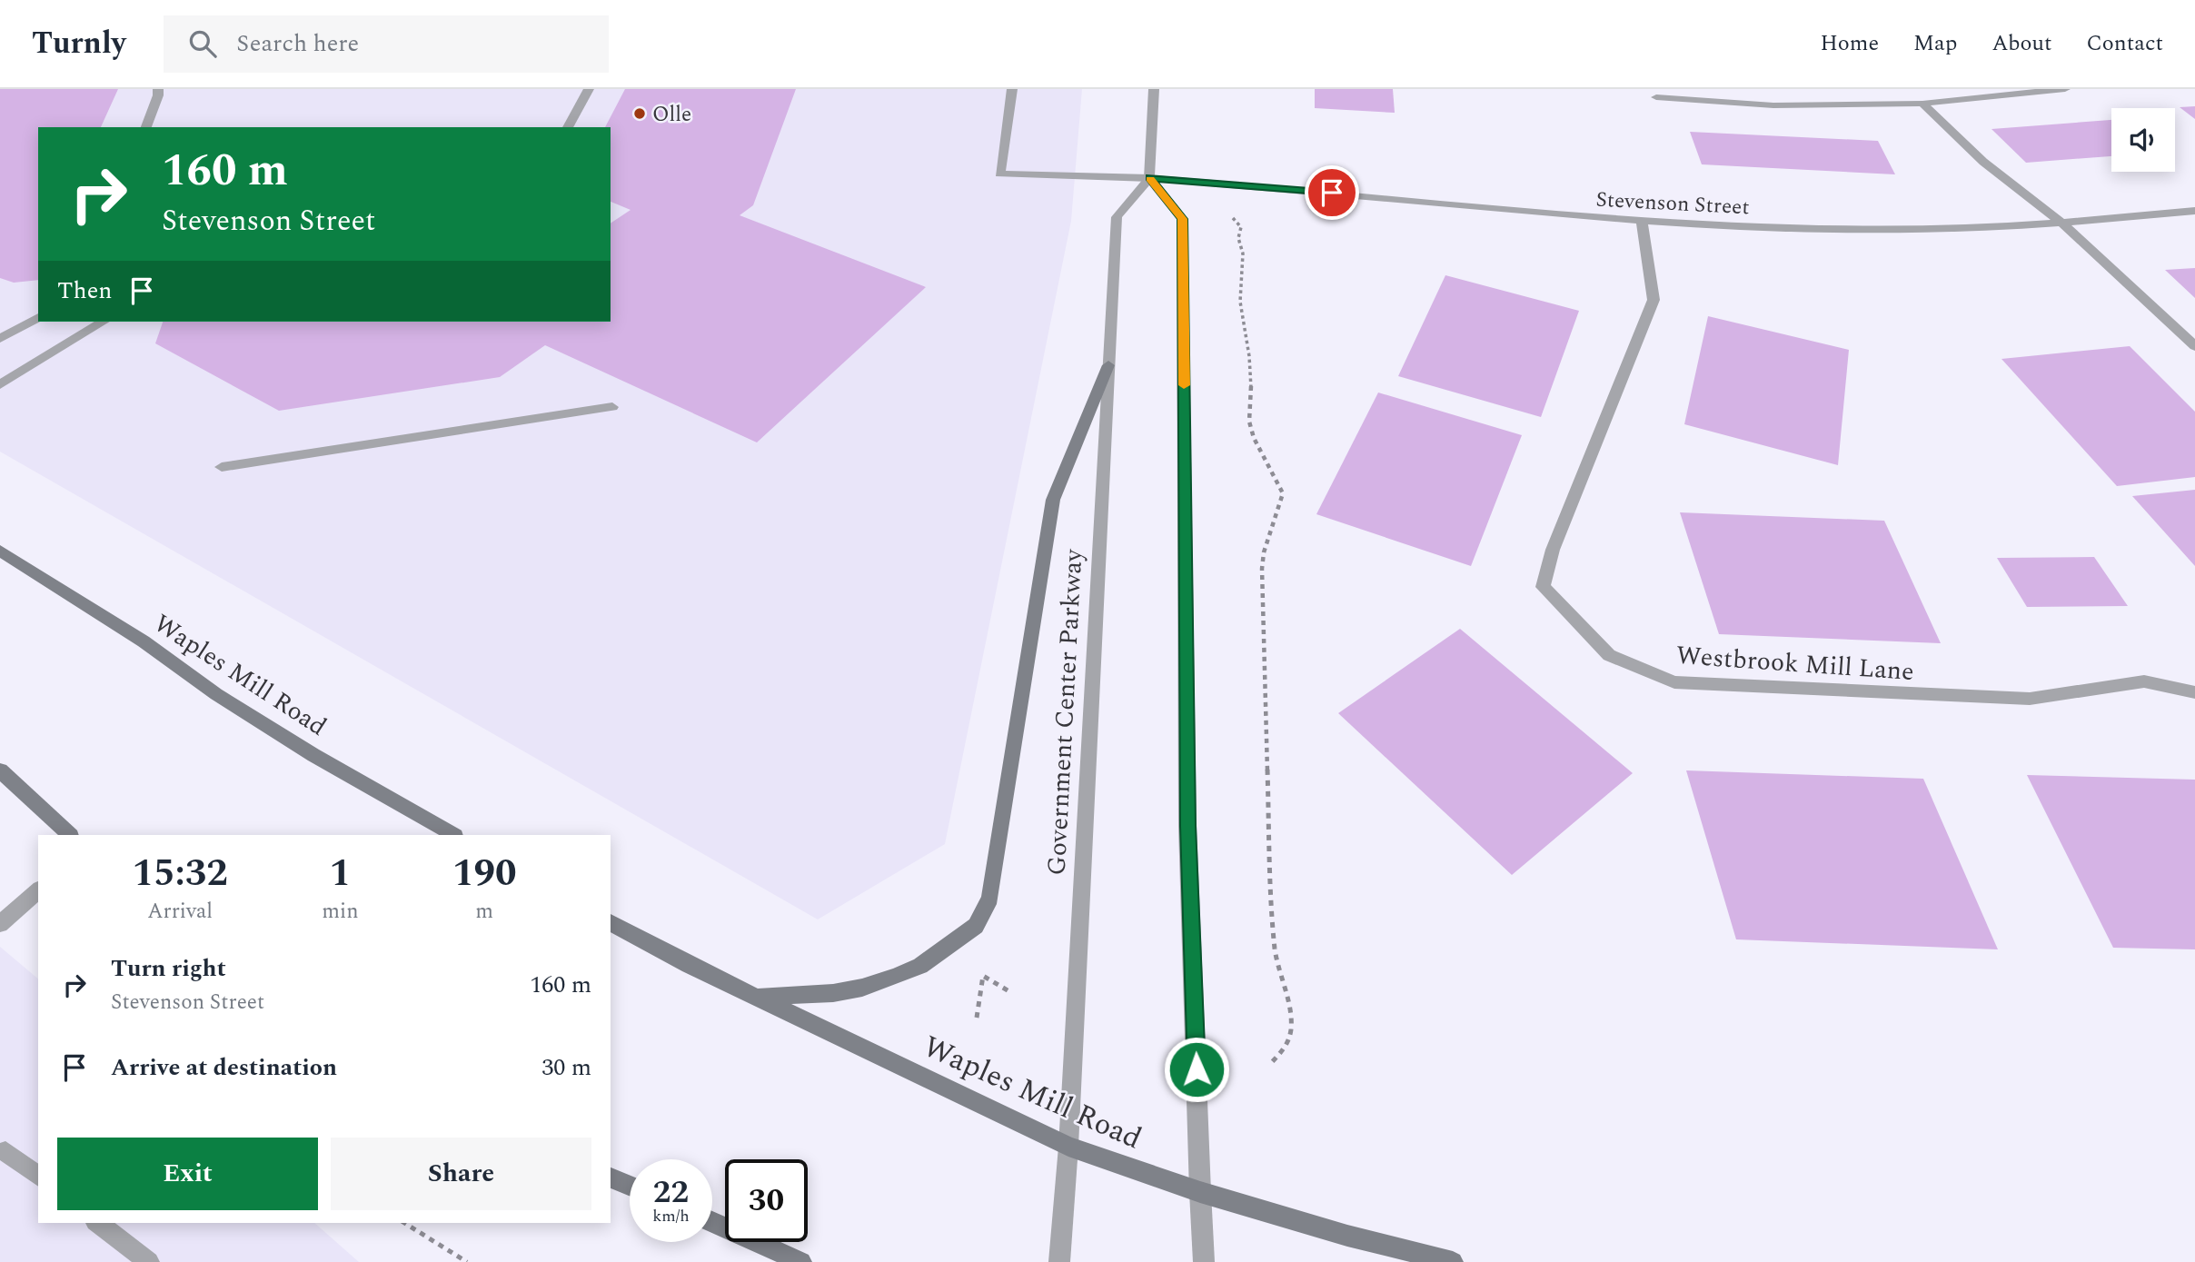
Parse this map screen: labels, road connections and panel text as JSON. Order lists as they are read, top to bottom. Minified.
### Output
{"streets":{"main road":["Waples Mill Road"],"street":["Stevenson Street","Westbrook Mill Lane","Government Center Parkway"]},"crossings":[["Stevenson Street","Westbrook Mill Lane"],["Stevenson Street","Government Center Parkway"],["Waples Mill Road","Government Center Parkway"]],"places":["Olle"],"page":{"header":"Turnly","search":"Search here","nav":["Home","Map","About","Contact"],"turn":["160 m","Stevenson Street"],"then":"Then","eta":["15:32","Arrival","1","min","190","m"],"list":[{"name":"Turn right","note":"Stevenson Street","value":"160 m"},{"name":"Arrive at destination","value":"30 m"}],"buttons":["Exit","Share"],"speed":"22 km/h","limit":"30"}}
